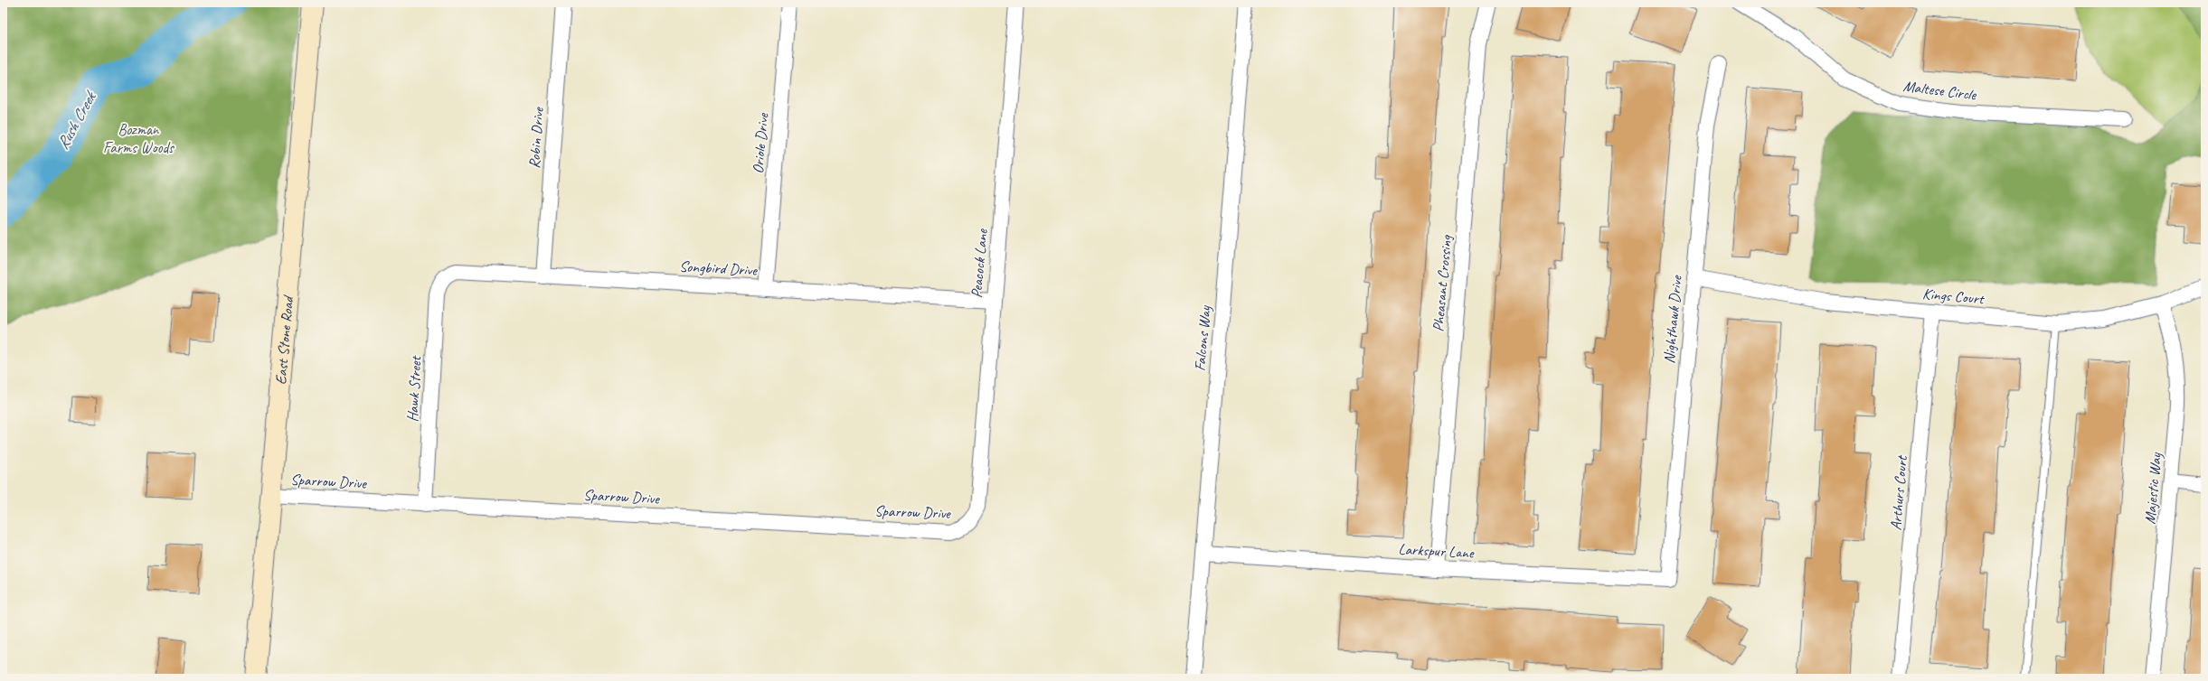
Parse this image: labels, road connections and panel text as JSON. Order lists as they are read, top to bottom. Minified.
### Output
{"streets":{"main road":["East Stone Road"],"street":["Maltese Circle","Robin Drive","Oriole Drive","Peacock Lane","Songbird Drive","Pheasant Crossing","Kings Court","Nighthawk Drive","Falcons Way","Hawk Street","Sparrow Drive","Majestic Way","Arthurs Court","Larkspur Lane"]},"crossings":[["Robin Drive","Songbird Drive"],["Oriole Drive","Songbird Drive"],["Peacock Lane","Songbird Drive"],["Peacock Lane","Sparrow Drive"],["Songbird Drive","Hawk Street"],["Pheasant Crossing","Larkspur Lane"],["Kings Court","Nighthawk Drive"],["Kings Court","Majestic Way"],["Kings Court","Arthurs Court"],["Nighthawk Drive","Larkspur Lane"],["Falcons Way","Larkspur Lane"],["East Stone Road","Sparrow Drive"],["Hawk Street","Sparrow Drive"]],"water":["Rush Creek"],"parks":["Bozman Farms Woods"]}
